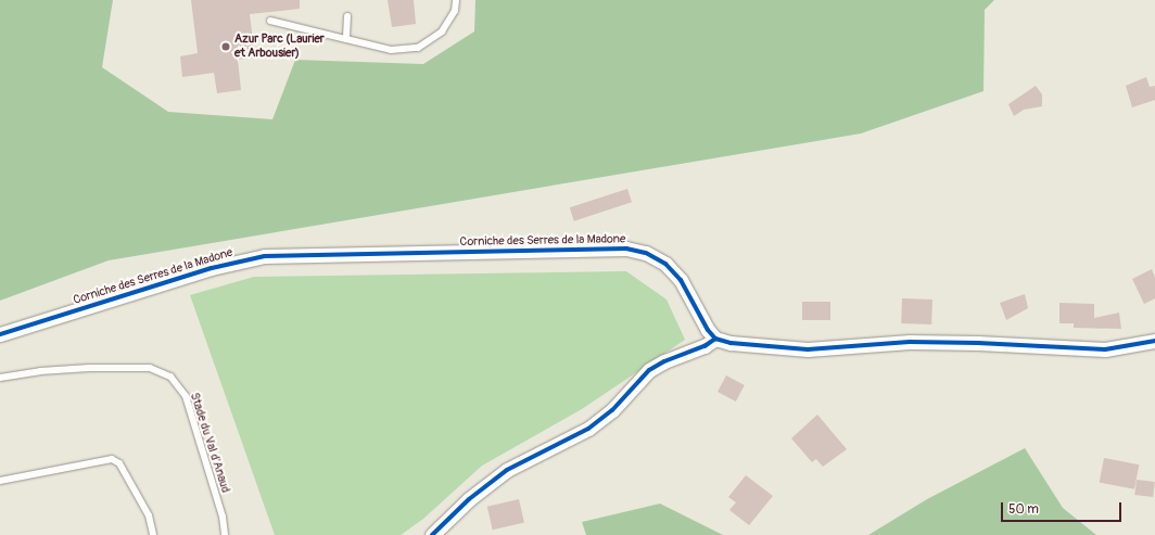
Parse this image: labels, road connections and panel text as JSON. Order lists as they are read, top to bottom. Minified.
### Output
{"streets":{"street":["Corniche des Serres de la Madone"],"lane":["Stade du Val d'Anaud"]},"places":["Azur Parc (Laurier et Arbousier)"],"scale_bar":"50 m"}
